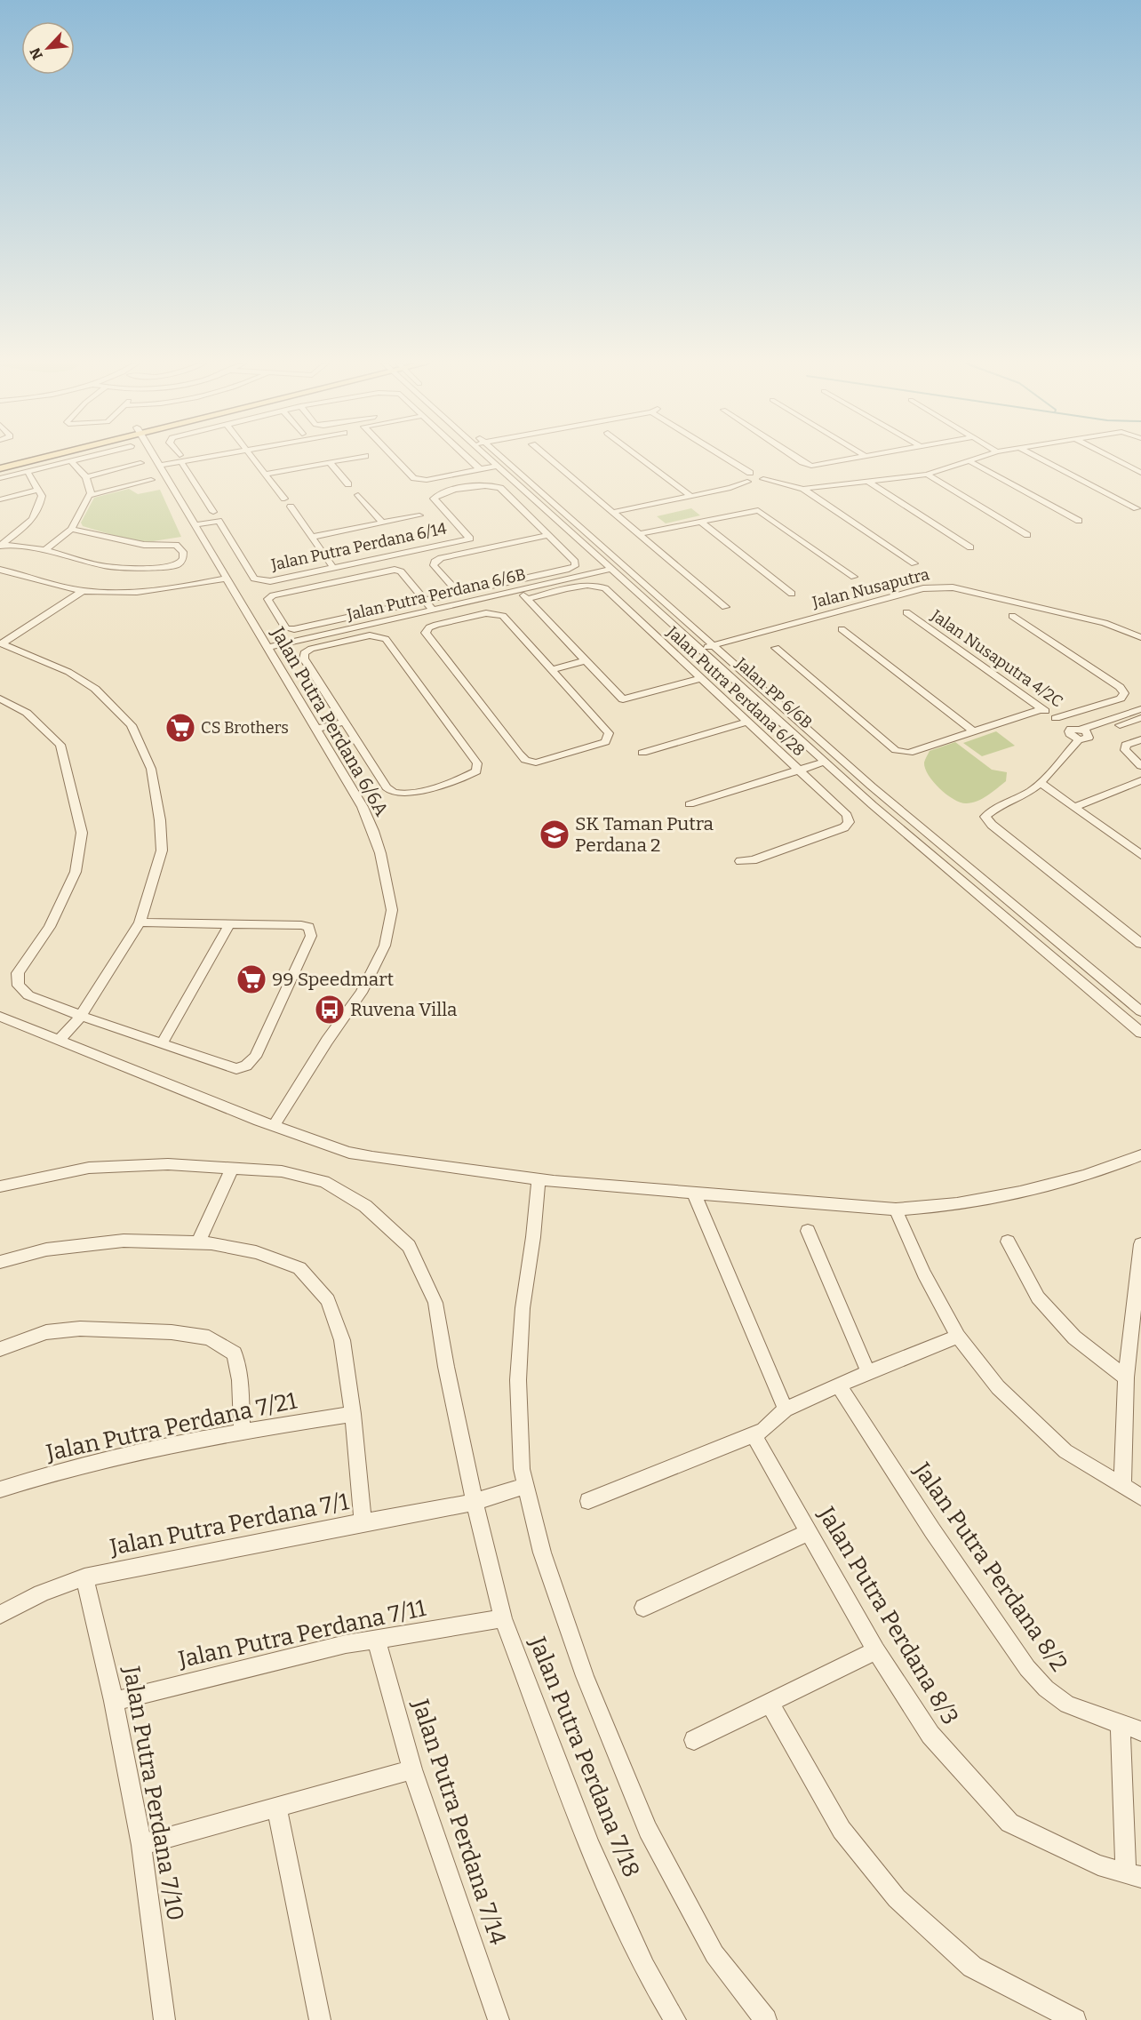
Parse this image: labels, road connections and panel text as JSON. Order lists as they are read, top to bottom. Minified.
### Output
{"streets":{"street":["Jalan Putra Perdana 6/14","Jalan Nusaputra","Jalan Putra Perdana 6/6B","Jalan Nusaputra 4/2C","Jalan Putra Perdana 6/28","Jalan PP 6/6B","Jalan Putra Perdana 6/6A","Jalan Putra Perdana 7/21","Jalan Putra Perdana 7/1","Jalan Putra Perdana 8/2","Jalan Putra Perdana 8/3","Jalan Putra Perdana 7/11","Jalan Putra Perdana 7/18","Jalan Putra Perdana 7/10","Jalan Putra Perdana 7/14"]},"crossings":[["Jalan Putra Perdana 6/14","Jalan Putra Perdana 6/6A"],["Jalan Nusaputra","Jalan PP 6/6B"],["Jalan Putra Perdana 6/6B","Jalan PP 6/6B"],["Jalan Putra Perdana 6/6B","Jalan Putra Perdana 6/6A"],["Jalan Putra Perdana 7/1","Jalan Putra Perdana 7/18"],["Jalan Putra Perdana 7/1","Jalan Putra Perdana 7/10"],["Jalan Putra Perdana 7/11","Jalan Putra Perdana 7/18"],["Jalan Putra Perdana 7/11","Jalan Putra Perdana 7/10"],["Jalan Putra Perdana 7/11","Jalan Putra Perdana 7/14"]],"places":{"supermarket":["CS Brothers","99 Speedmart"],"school or university":["SK Taman Putra Perdana 2"],"bus stop":["Ruvena Villa"]},"north":"bottom left"}
